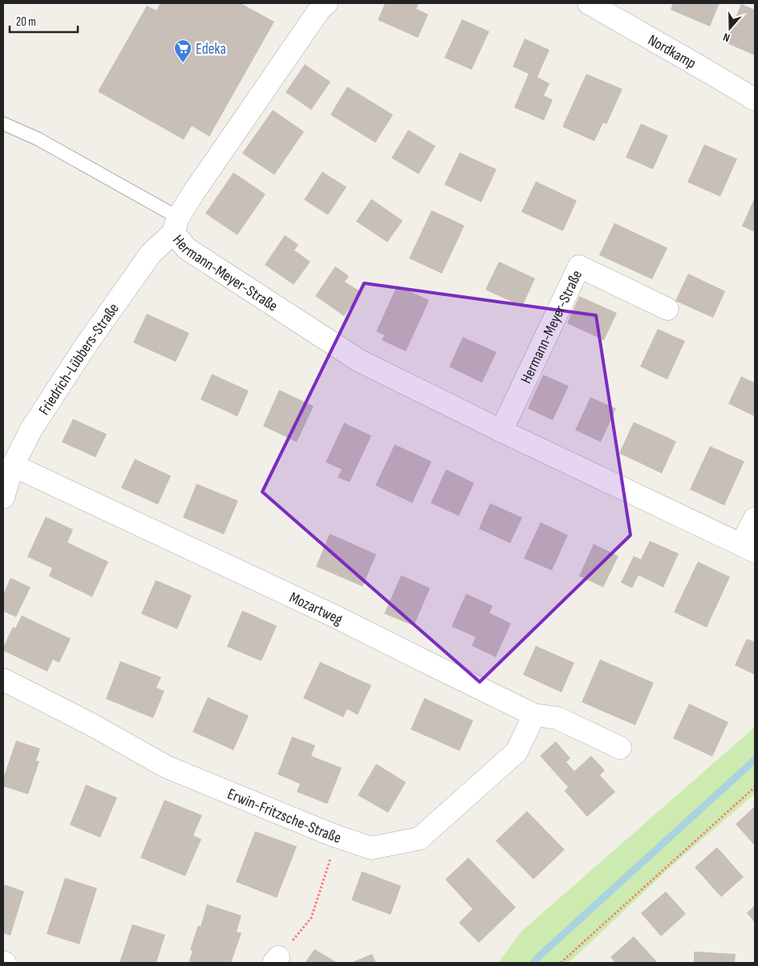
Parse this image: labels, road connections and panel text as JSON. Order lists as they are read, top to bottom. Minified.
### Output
{"streets":{"street":["Nordkamp","Hermann-Meyer-Straße","Friedrich-Lübbers-Straße","Mozartweg","Erwin-Fritzsche-Straße"]},"crossings":[["Hermann-Meyer-Straße","Friedrich-Lübbers-Straße"],["Friedrich-Lübbers-Straße","Mozartweg"],["Mozartweg","Erwin-Fritzsche-Straße"]],"places":{"supermarket":["Edeka"]},"scale_bar":"20 m","north":"bottom"}
